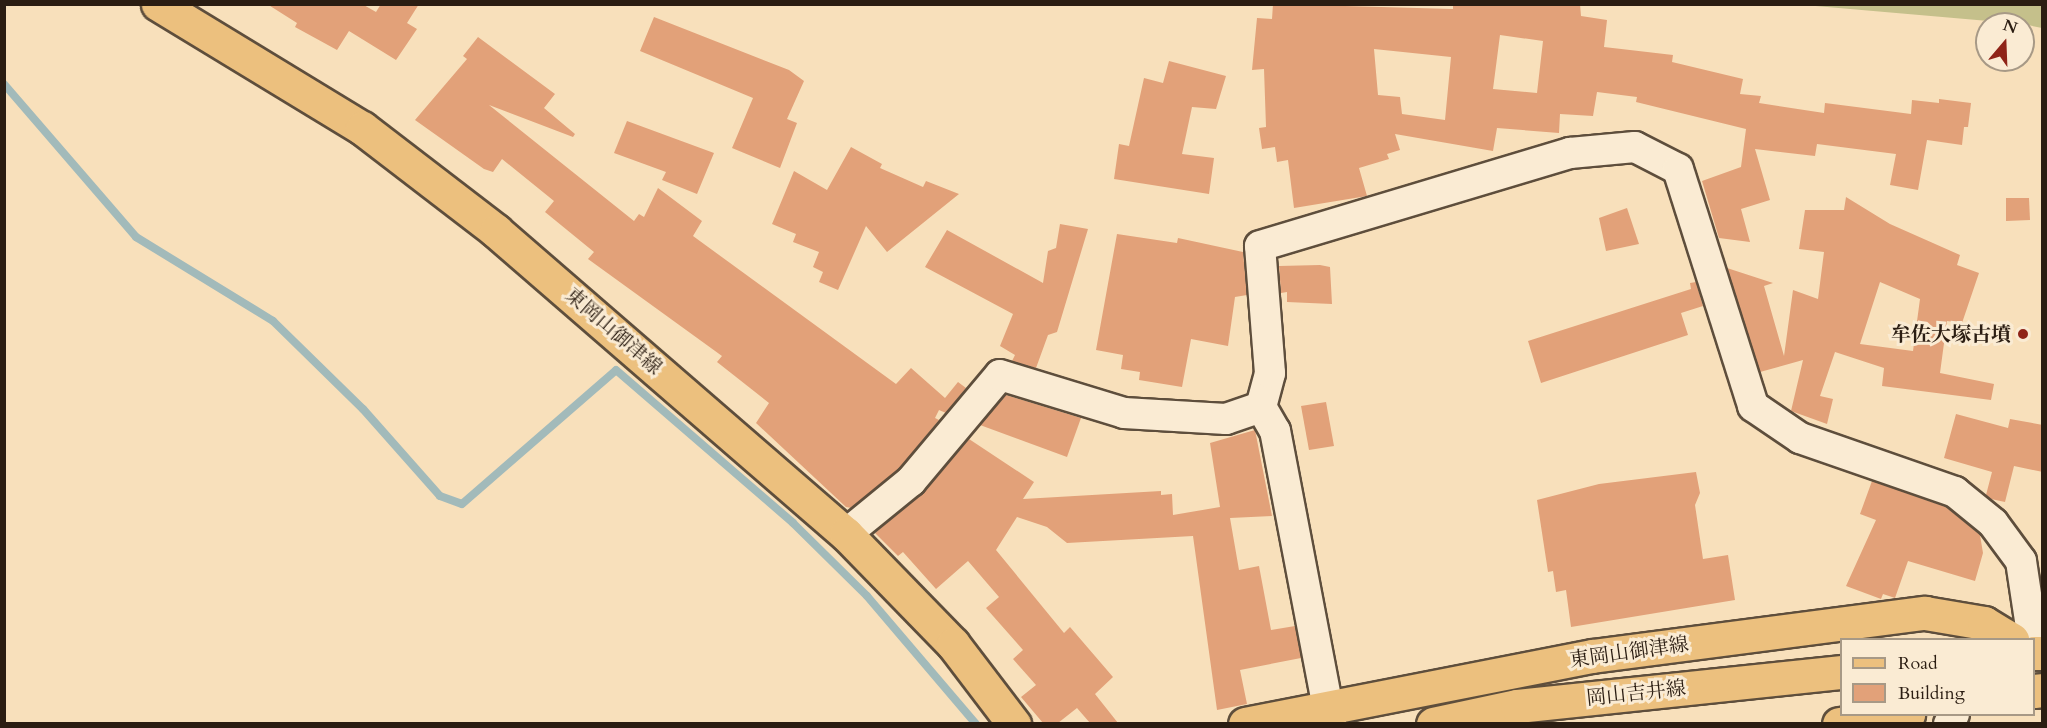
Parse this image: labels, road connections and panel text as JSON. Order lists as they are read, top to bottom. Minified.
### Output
{"streets":{"main road":["東岡山御津線","岡山吉井線"]},"places":["牟佐大塚古墳"],"legend":["Road","Building"],"north":"top"}
